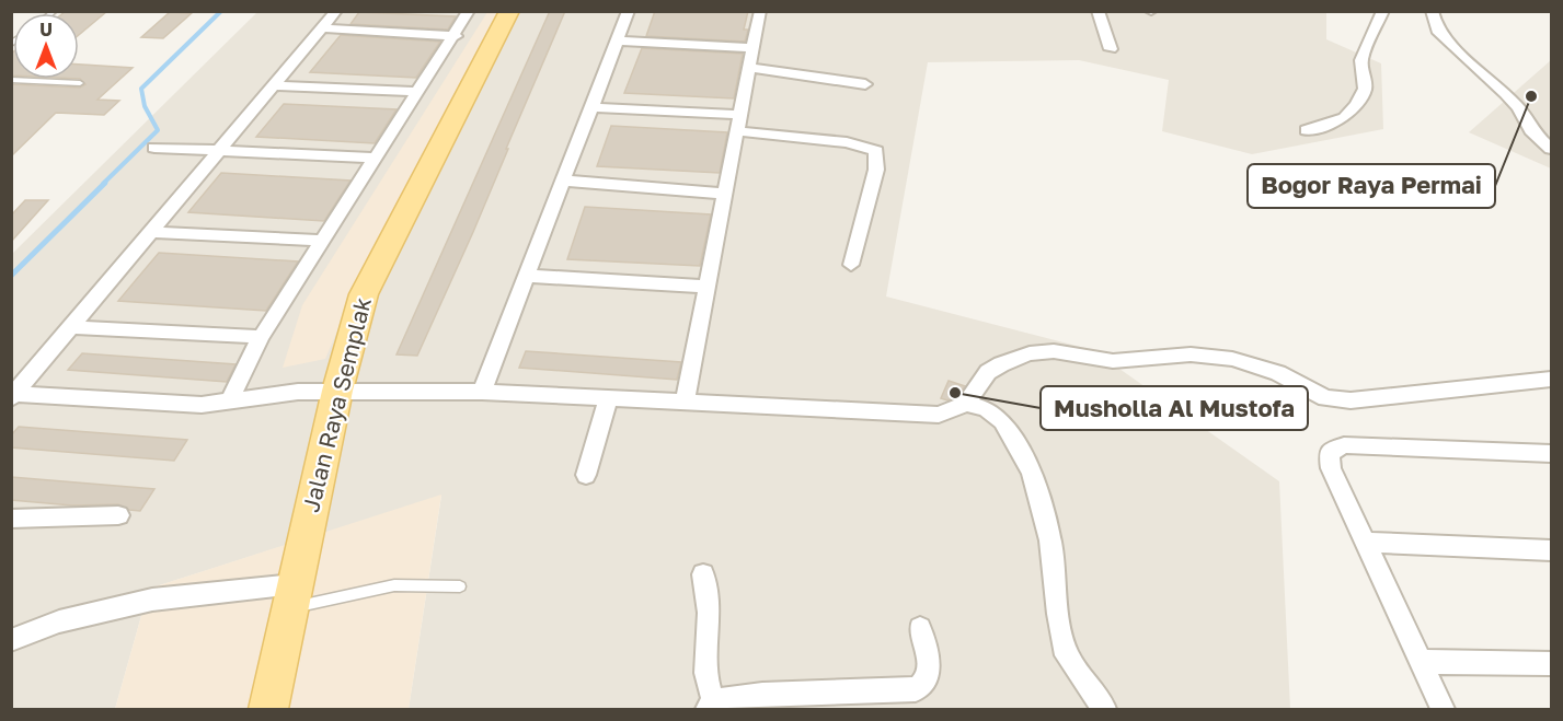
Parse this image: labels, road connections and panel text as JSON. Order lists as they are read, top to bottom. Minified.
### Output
{"streets":{"main road":["Jalan Raya Semplak"]},"places":["Bogor Raya Permai","Musholla Al Mustofa"],"north":"top"}
